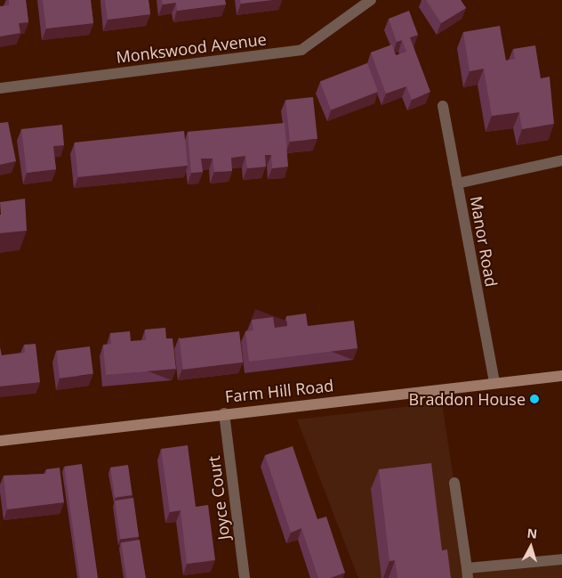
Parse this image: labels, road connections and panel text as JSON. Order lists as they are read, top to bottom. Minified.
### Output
{"streets":{"street":["Monkswood Avenue","Manor Road","Farm Hill Road","Joyce Court"]},"crossings":[["Manor Road","Farm Hill Road"],["Farm Hill Road","Joyce Court"]],"places":["Braddon House"],"north":"top"}
